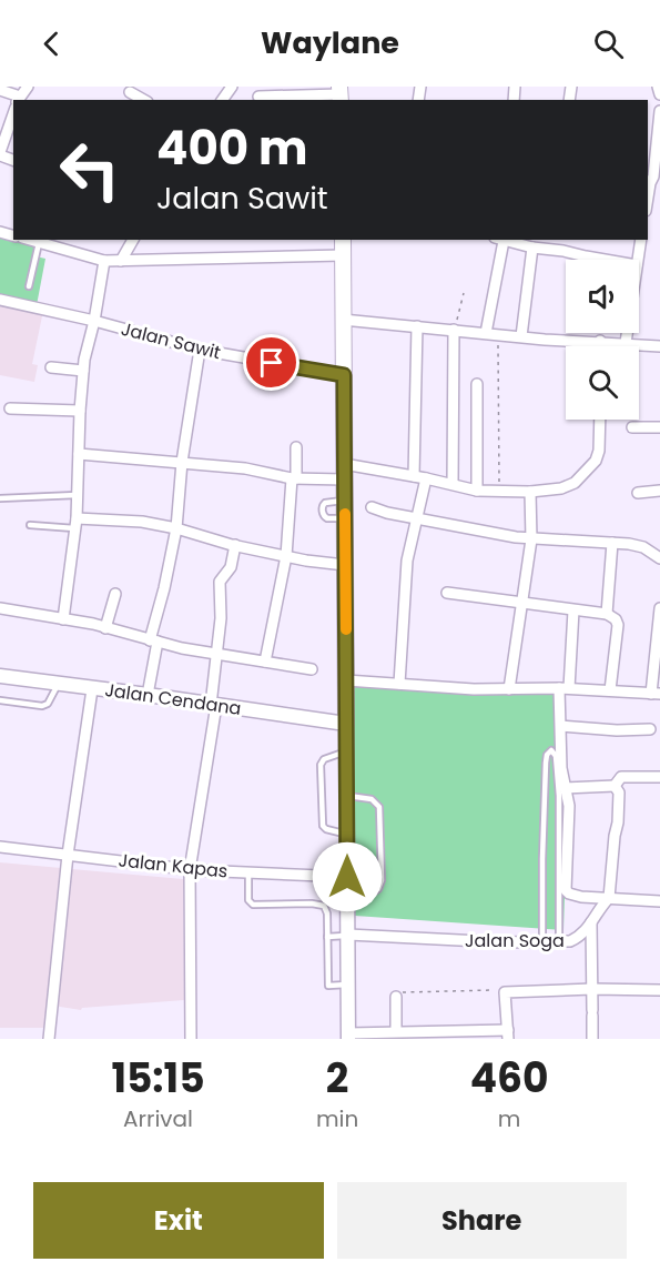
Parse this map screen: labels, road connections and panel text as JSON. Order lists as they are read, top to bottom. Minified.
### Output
{"streets":{"main road":["Jalan Cendana"],"street":["Jalan Sawit","Jalan Kapas","Jalan Soga"]},"page":{"header":"Waylane","turn":["400 m","Jalan Sawit"],"eta":["15:15","Arrival","2","min","460","m"],"buttons":["Exit","Share"]}}
